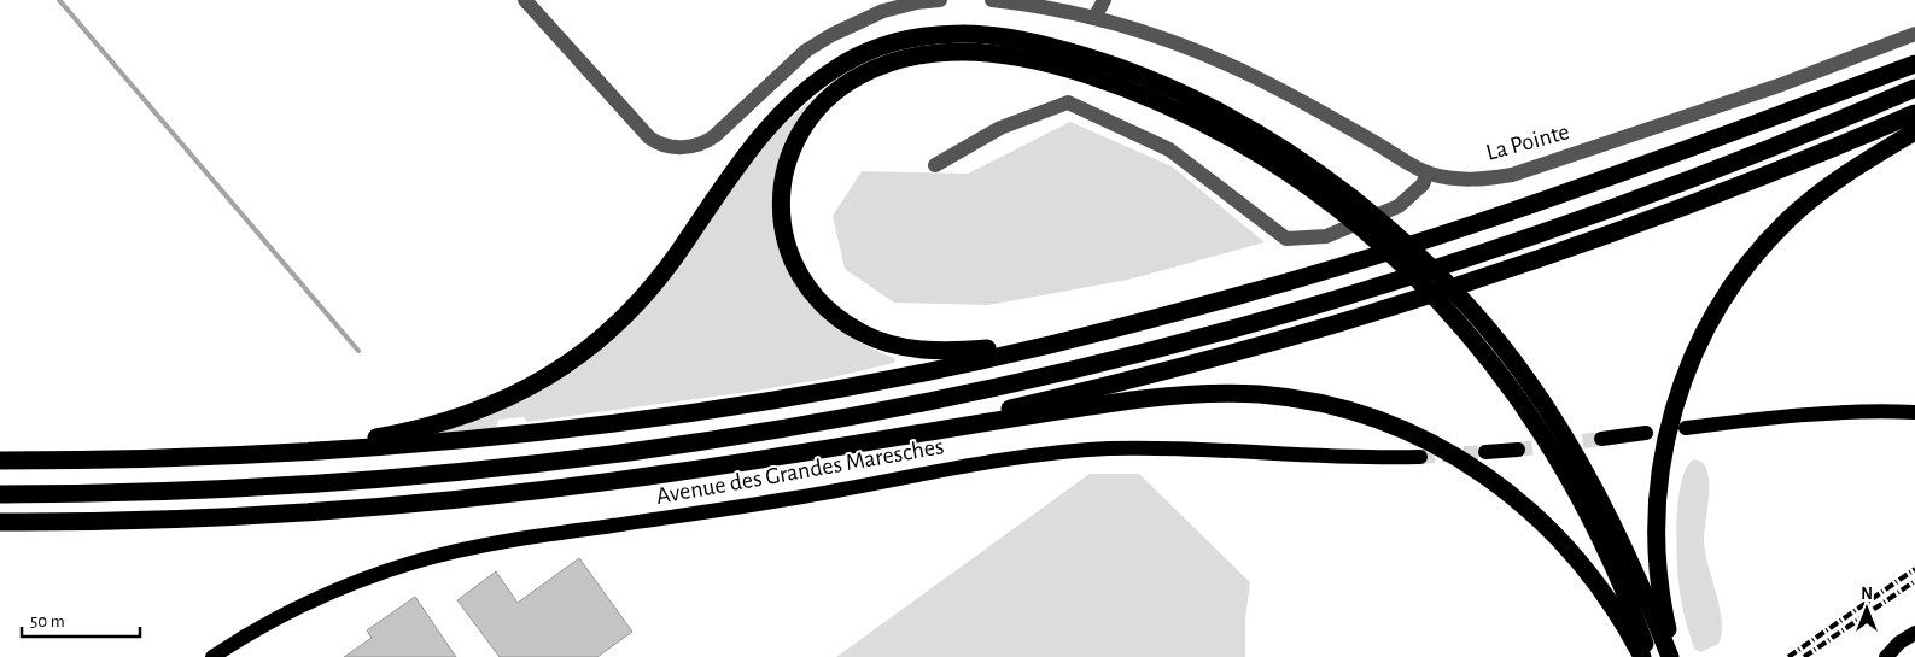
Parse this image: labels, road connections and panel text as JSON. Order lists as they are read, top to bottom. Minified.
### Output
{"streets":{"main road":["Avenue des Grandes Maresches"],"street":["La Pointe"]},"scale_bar":"50 m","north":"top"}
